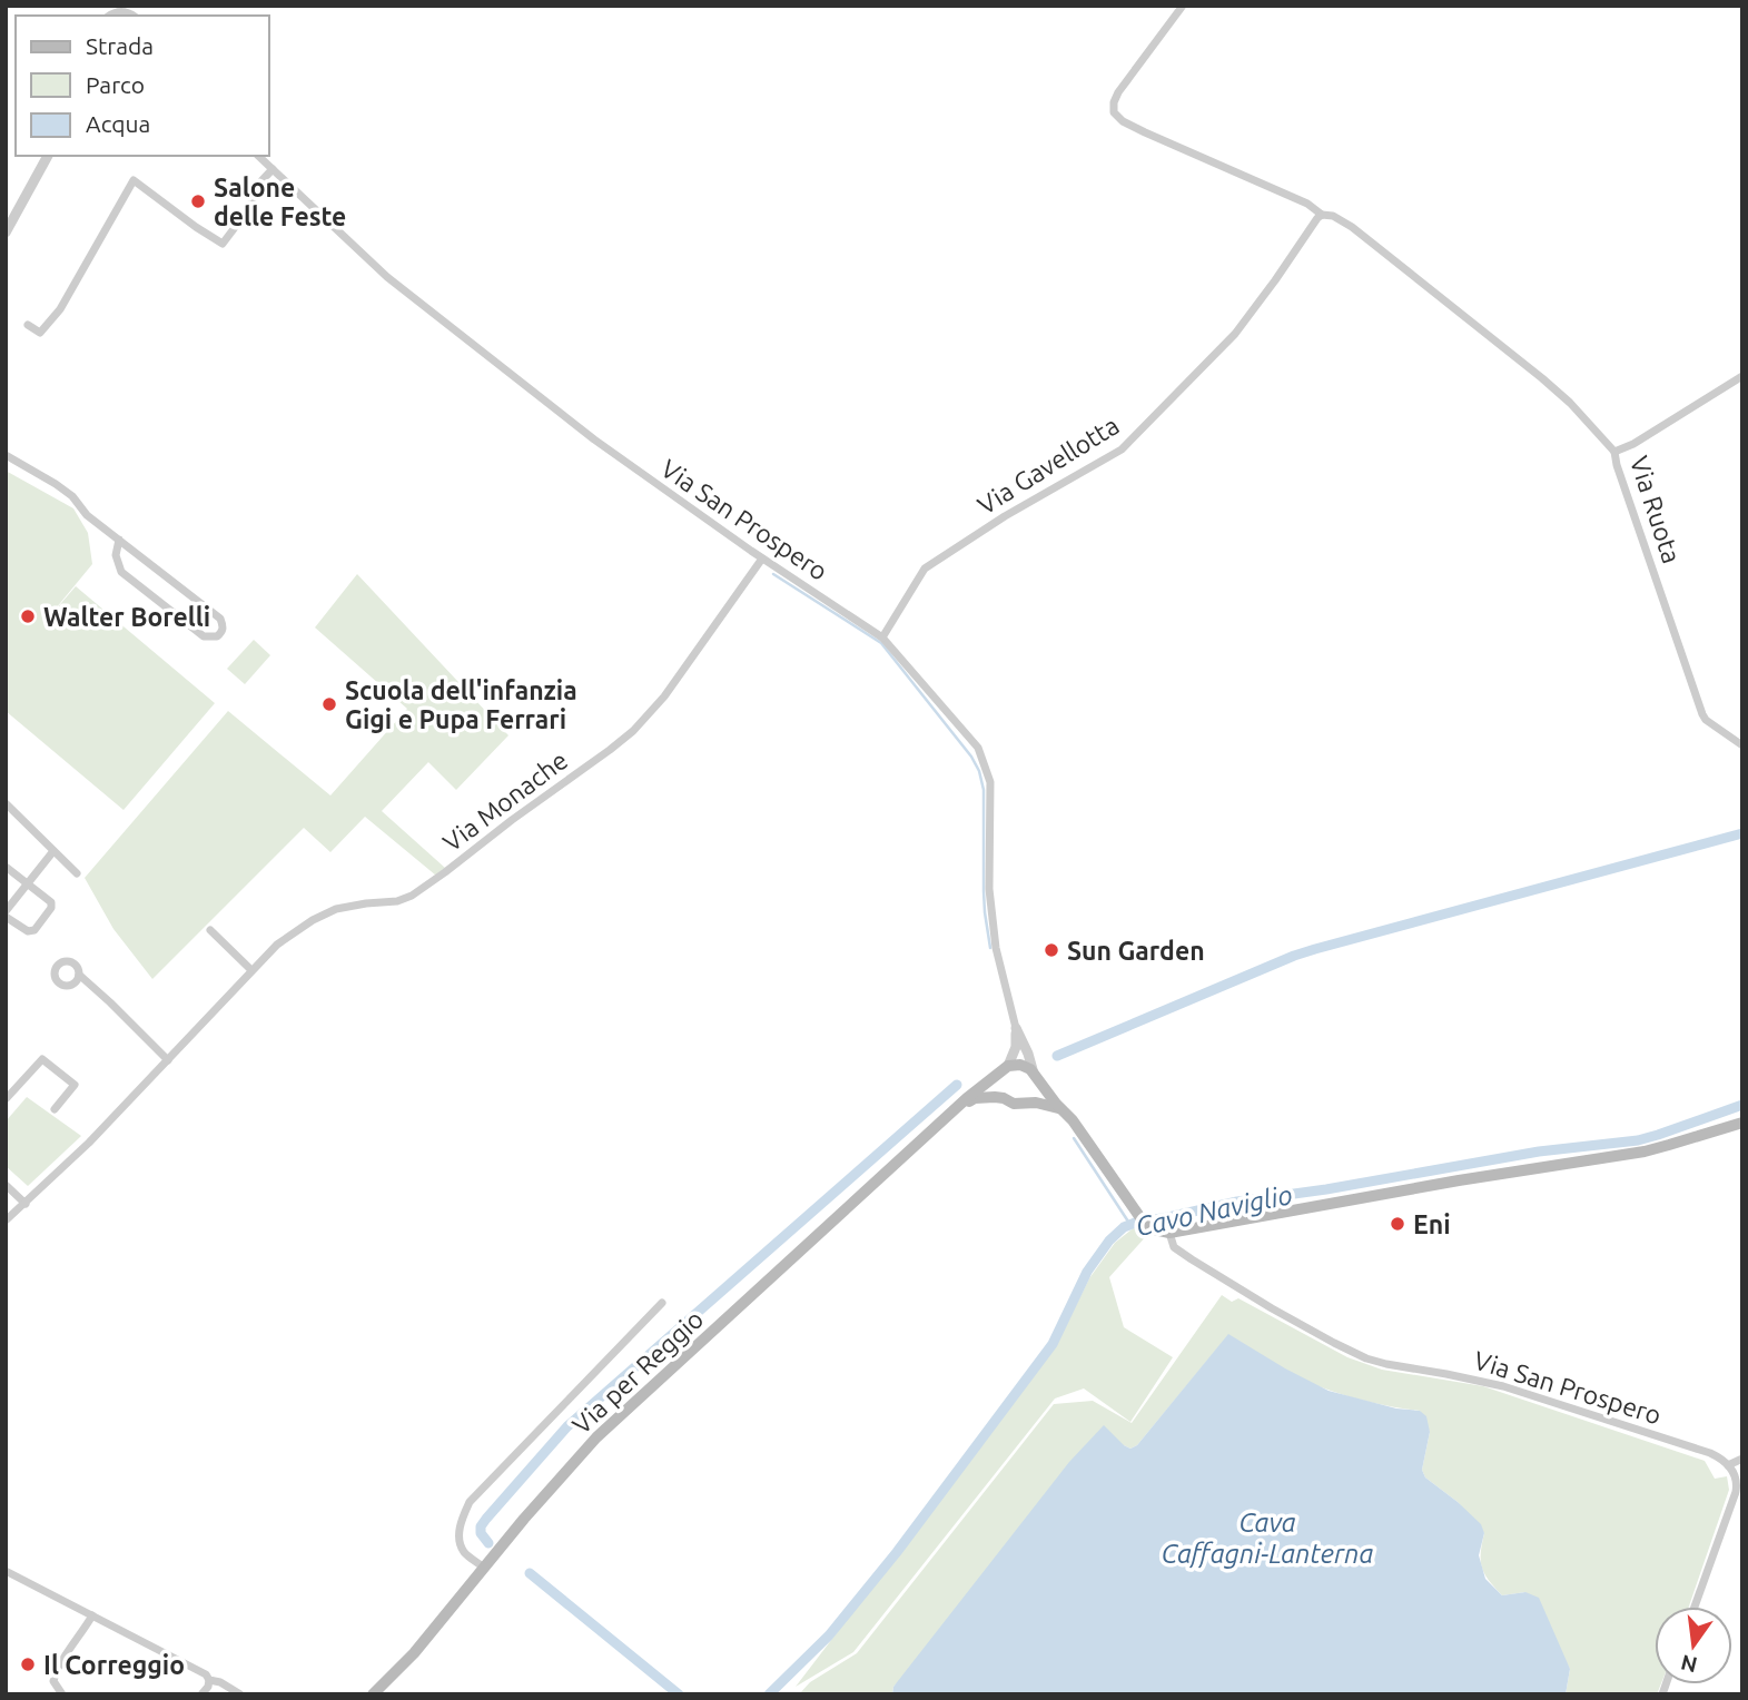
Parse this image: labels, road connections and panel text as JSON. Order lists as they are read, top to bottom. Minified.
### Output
{"streets":{"main road":["Via per Reggio"],"street":["Via Gavellotta","Via Ruota","Via San Prospero","Via Monache"]},"crossings":[["Via Gavellotta","Via San Prospero"],["Via San Prospero","Via Monache"],["Via San Prospero","Via per Reggio"]],"water":["Cavo Naviglio","Cava Caffagni-Lanterna"],"places":["Salone delle Feste","Walter Borelli","Scuola dell'infanzia Gigi e Pupa Ferrari","Sun Garden","Eni","Il Correggio"],"legend":["Strada","Parco","Acqua"],"north":"bottom"}
